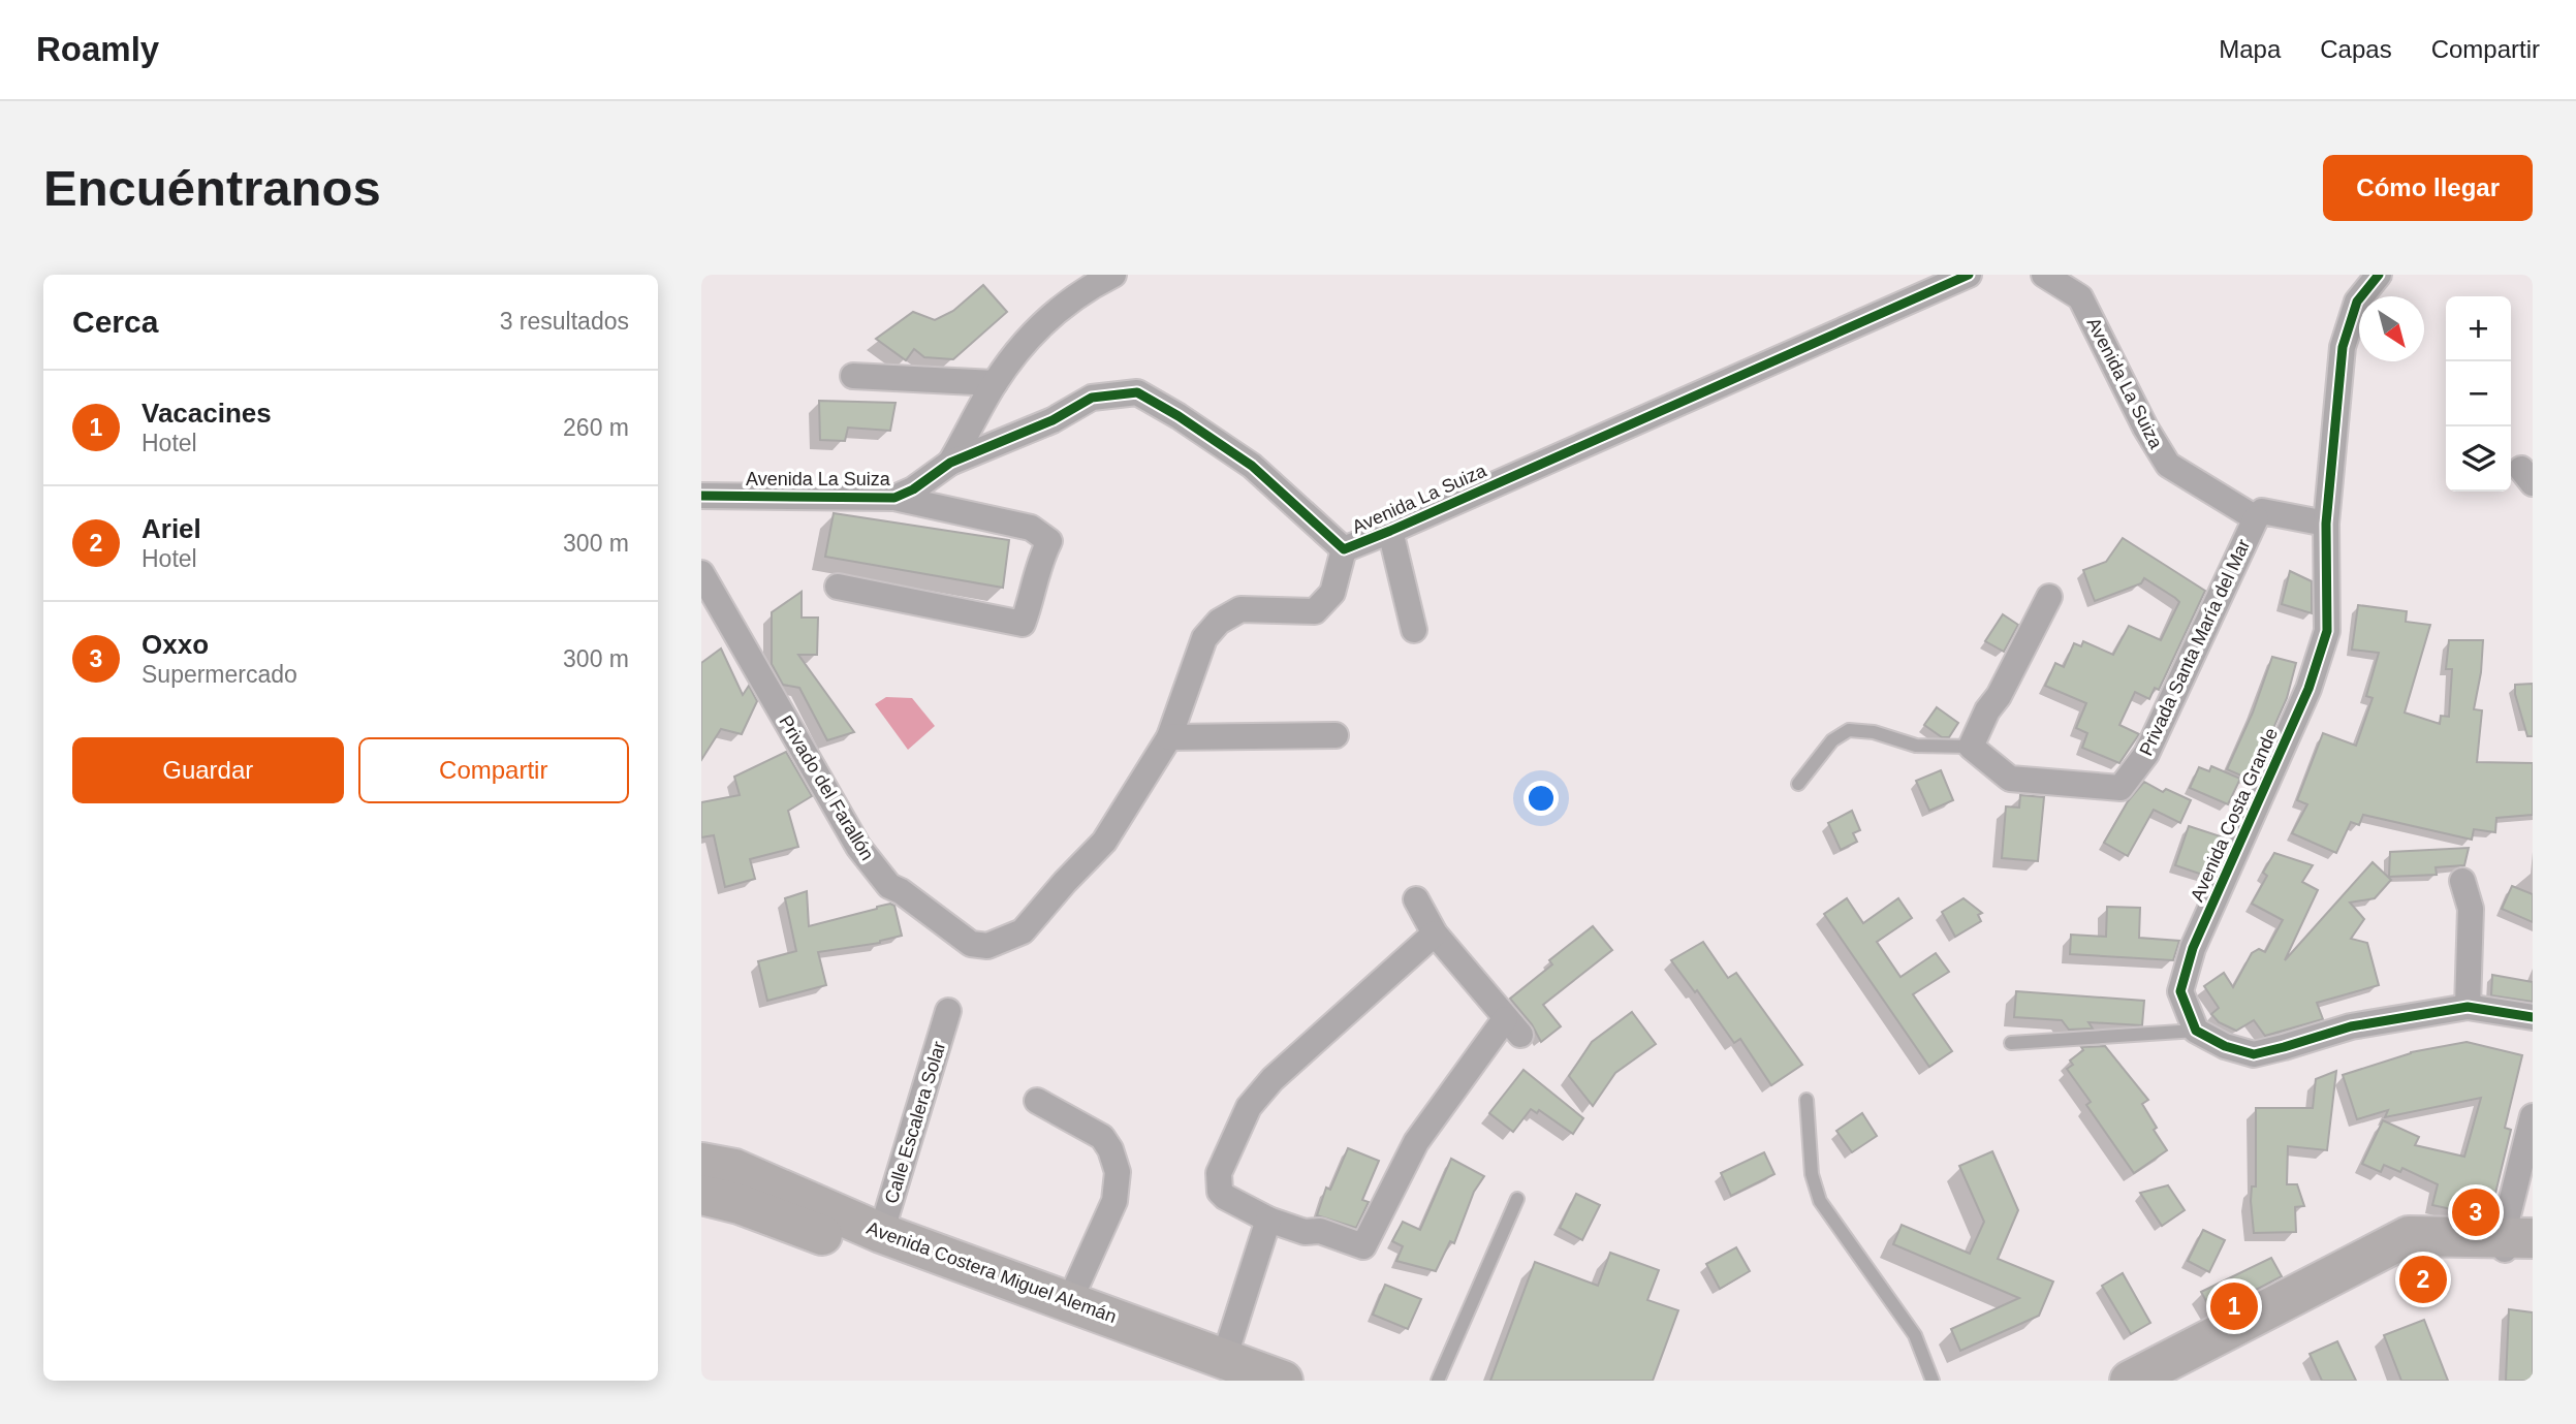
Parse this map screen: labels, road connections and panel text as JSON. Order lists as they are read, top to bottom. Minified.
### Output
{"streets":{"main road":["Avenida Costera Miguel Alemán"],"street":["Avenida La Suiza","Privada Santa María del Mar","Privado del Farallón","Avenida Costa Grande","Calle Escalera Solar"]},"crossings":[["Avenida La Suiza","Privada Santa María del Mar"],["Avenida La Suiza","Privado del Farallón"],["Calle Escalera Solar","Avenida Costera Miguel Alemán"]],"north":"bottom right","page":{"header":"Roamly","nav":["Mapa","Capas","Compartir"],"buttons":["Cómo llegar",["Guardar","Compartir"]],"title":"Encuéntranos","heading":["Cerca","3 resultados"],"map_buttons":["+","−"],"list":[{"mark":"1","name":"Vacacines","note":"Hotel","value":"260 m"},{"mark":"2","name":"Ariel","note":"Hotel","value":"300 m"},{"mark":"3","name":"Oxxo","note":"Supermercado","value":"300 m"}],"pins":["3","2","1"]}}
